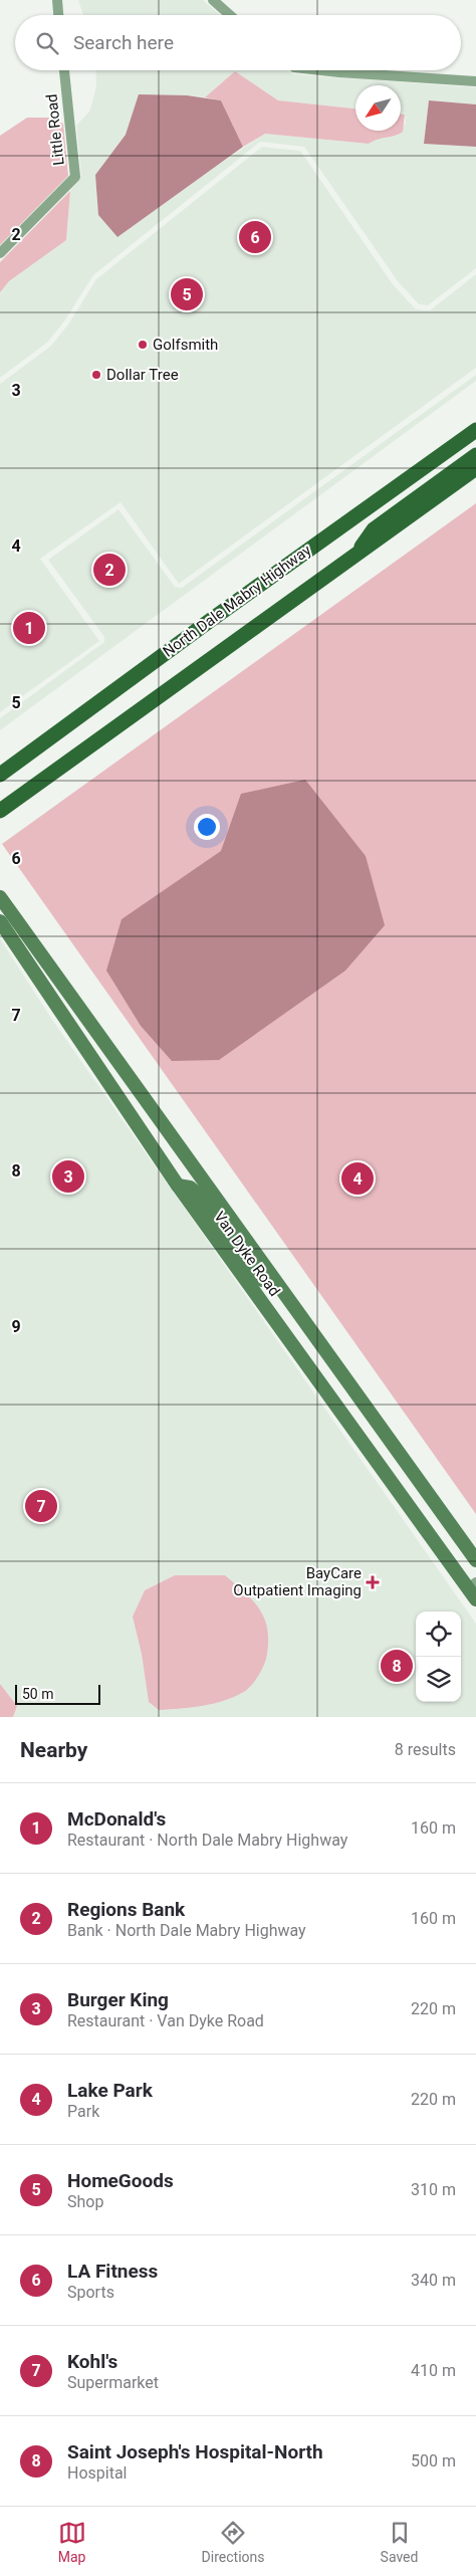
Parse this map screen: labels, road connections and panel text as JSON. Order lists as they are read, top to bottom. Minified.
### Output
{"streets":{"main road":["North Dale Mabry Highway","Van Dyke Road"],"street":["Little Road"]},"places":{"other":["Golfsmith","Dollar Tree"],"health":["BayCare Outpatient Imaging"]},"scale_bar":"50 m","north":"bottom left","page":{"search":"Search here","pins":["6","5","2","1","3","4","7","8"],"scale":"50 m","heading":["Nearby","8 results"],"list":[{"mark":"1","name":"McDonald's","note":"Restaurant · North Dale Mabry Highway","value":"160 m"},{"mark":"2","name":"Regions Bank","note":"Bank · North Dale Mabry Highway","value":"160 m"},{"mark":"3","name":"Burger King","note":"Restaurant · Van Dyke Road","value":"220 m"},{"mark":"4","name":"Lake Park","note":"Park","value":"220 m"},{"mark":"5","name":"HomeGoods","note":"Shop","value":"310 m"},{"mark":"6","name":"LA Fitness","note":"Sports","value":"340 m"},{"mark":"7","name":"Kohl's","note":"Supermarket","value":"410 m"},{"mark":"8","name":"Saint Joseph's Hospital-North","note":"Hospital","value":"500 m"}],"nav":["Map","Directions","Saved"]},"grid":{"rows":["2","3","4","5","6","7","8","9"]}}
